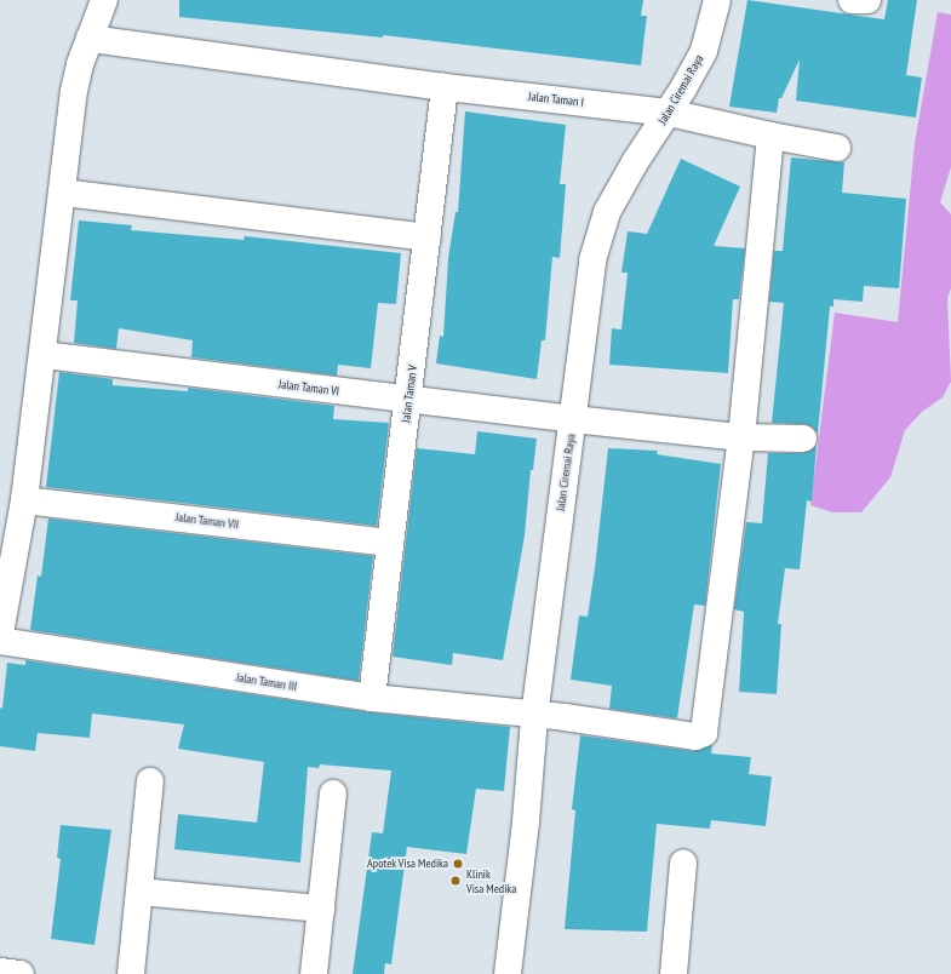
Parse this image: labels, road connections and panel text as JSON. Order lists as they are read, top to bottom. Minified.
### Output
{"streets":{"street":["Jalan Ciremai Raya","Jalan Taman I","Jalan Taman VI","Jalan Taman V","Jalan Taman VII","Jalan Taman III"]},"crossings":[["Jalan Ciremai Raya","Jalan Taman I"],["Jalan Ciremai Raya","Jalan Taman VI"],["Jalan Ciremai Raya","Jalan Taman III"],["Jalan Taman I","Jalan Taman V"],["Jalan Taman VI","Jalan Taman V"],["Jalan Taman VI","Jalan Taman III"],["Jalan Taman V","Jalan Taman VII"],["Jalan Taman V","Jalan Taman III"]],"places":["Apotek Visa Medika","Klinik Visa Medika"]}
